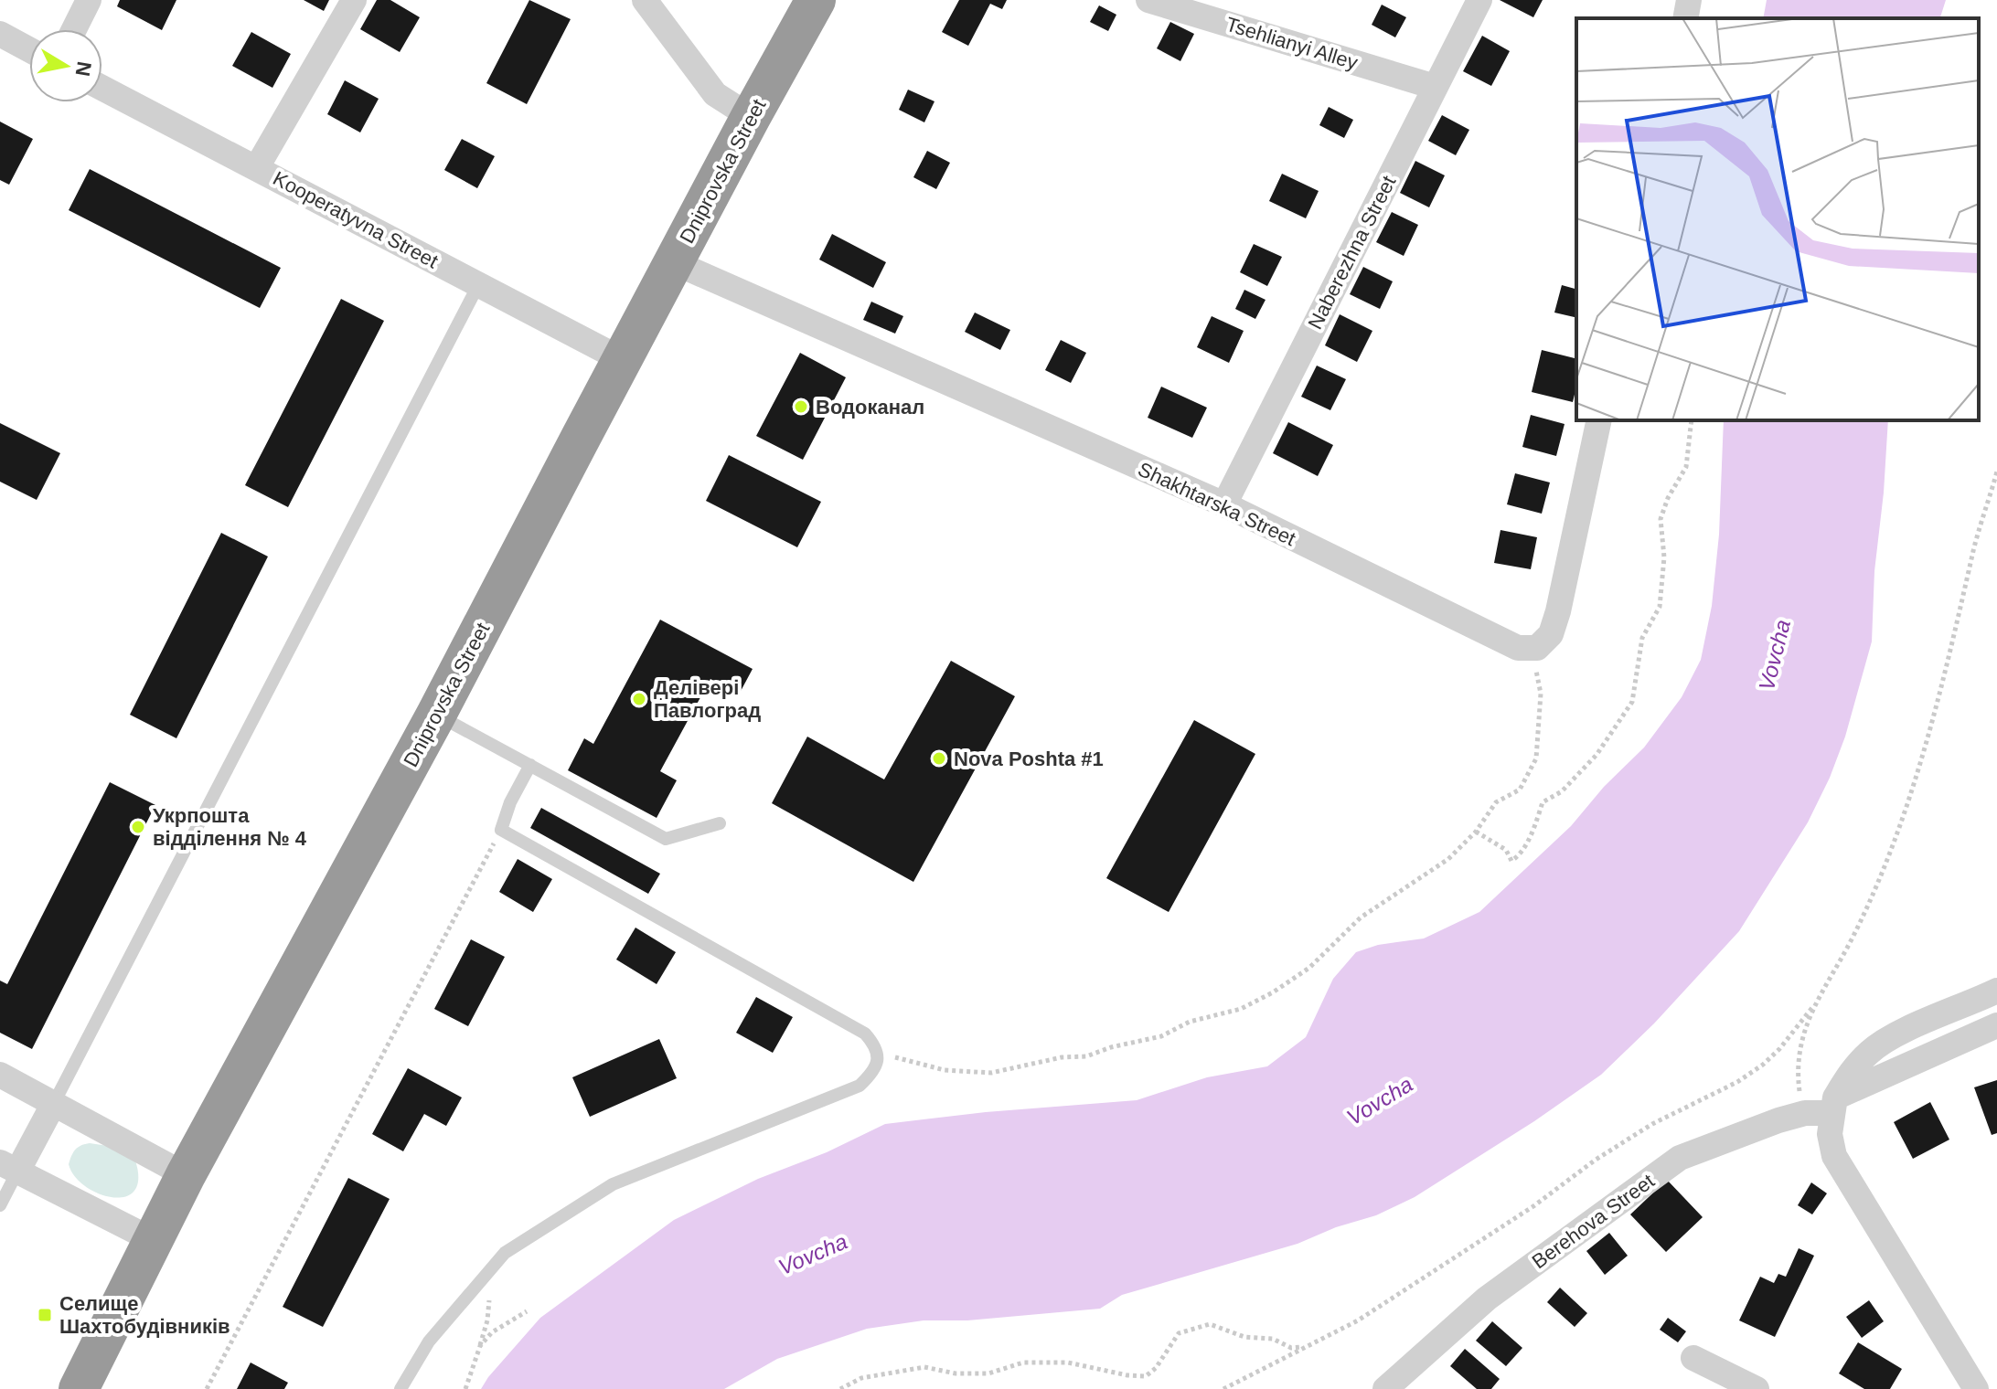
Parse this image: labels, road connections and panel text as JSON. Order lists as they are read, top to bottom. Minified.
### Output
{"streets":{"highway":["Dniprovska Street"],"street":["Tsehlianyi Alley","Kooperatyvna Street","Naberezhna Street","Shakhtarska Street","Berehova Street"]},"crossings":[["Tsehlianyi Alley","Naberezhna Street"],["Dniprovska Street","Kooperatyvna Street"],["Dniprovska Street","Shakhtarska Street"],["Naberezhna Street","Shakhtarska Street"]],"water":["Vovcha"],"places":{"other":["Водоканал","Делівері Павлоград","Nova Poshta #1","Укрпошта відділення № 4"],"transit":["Селище Шахтобудівників"]},"north":"right"}
